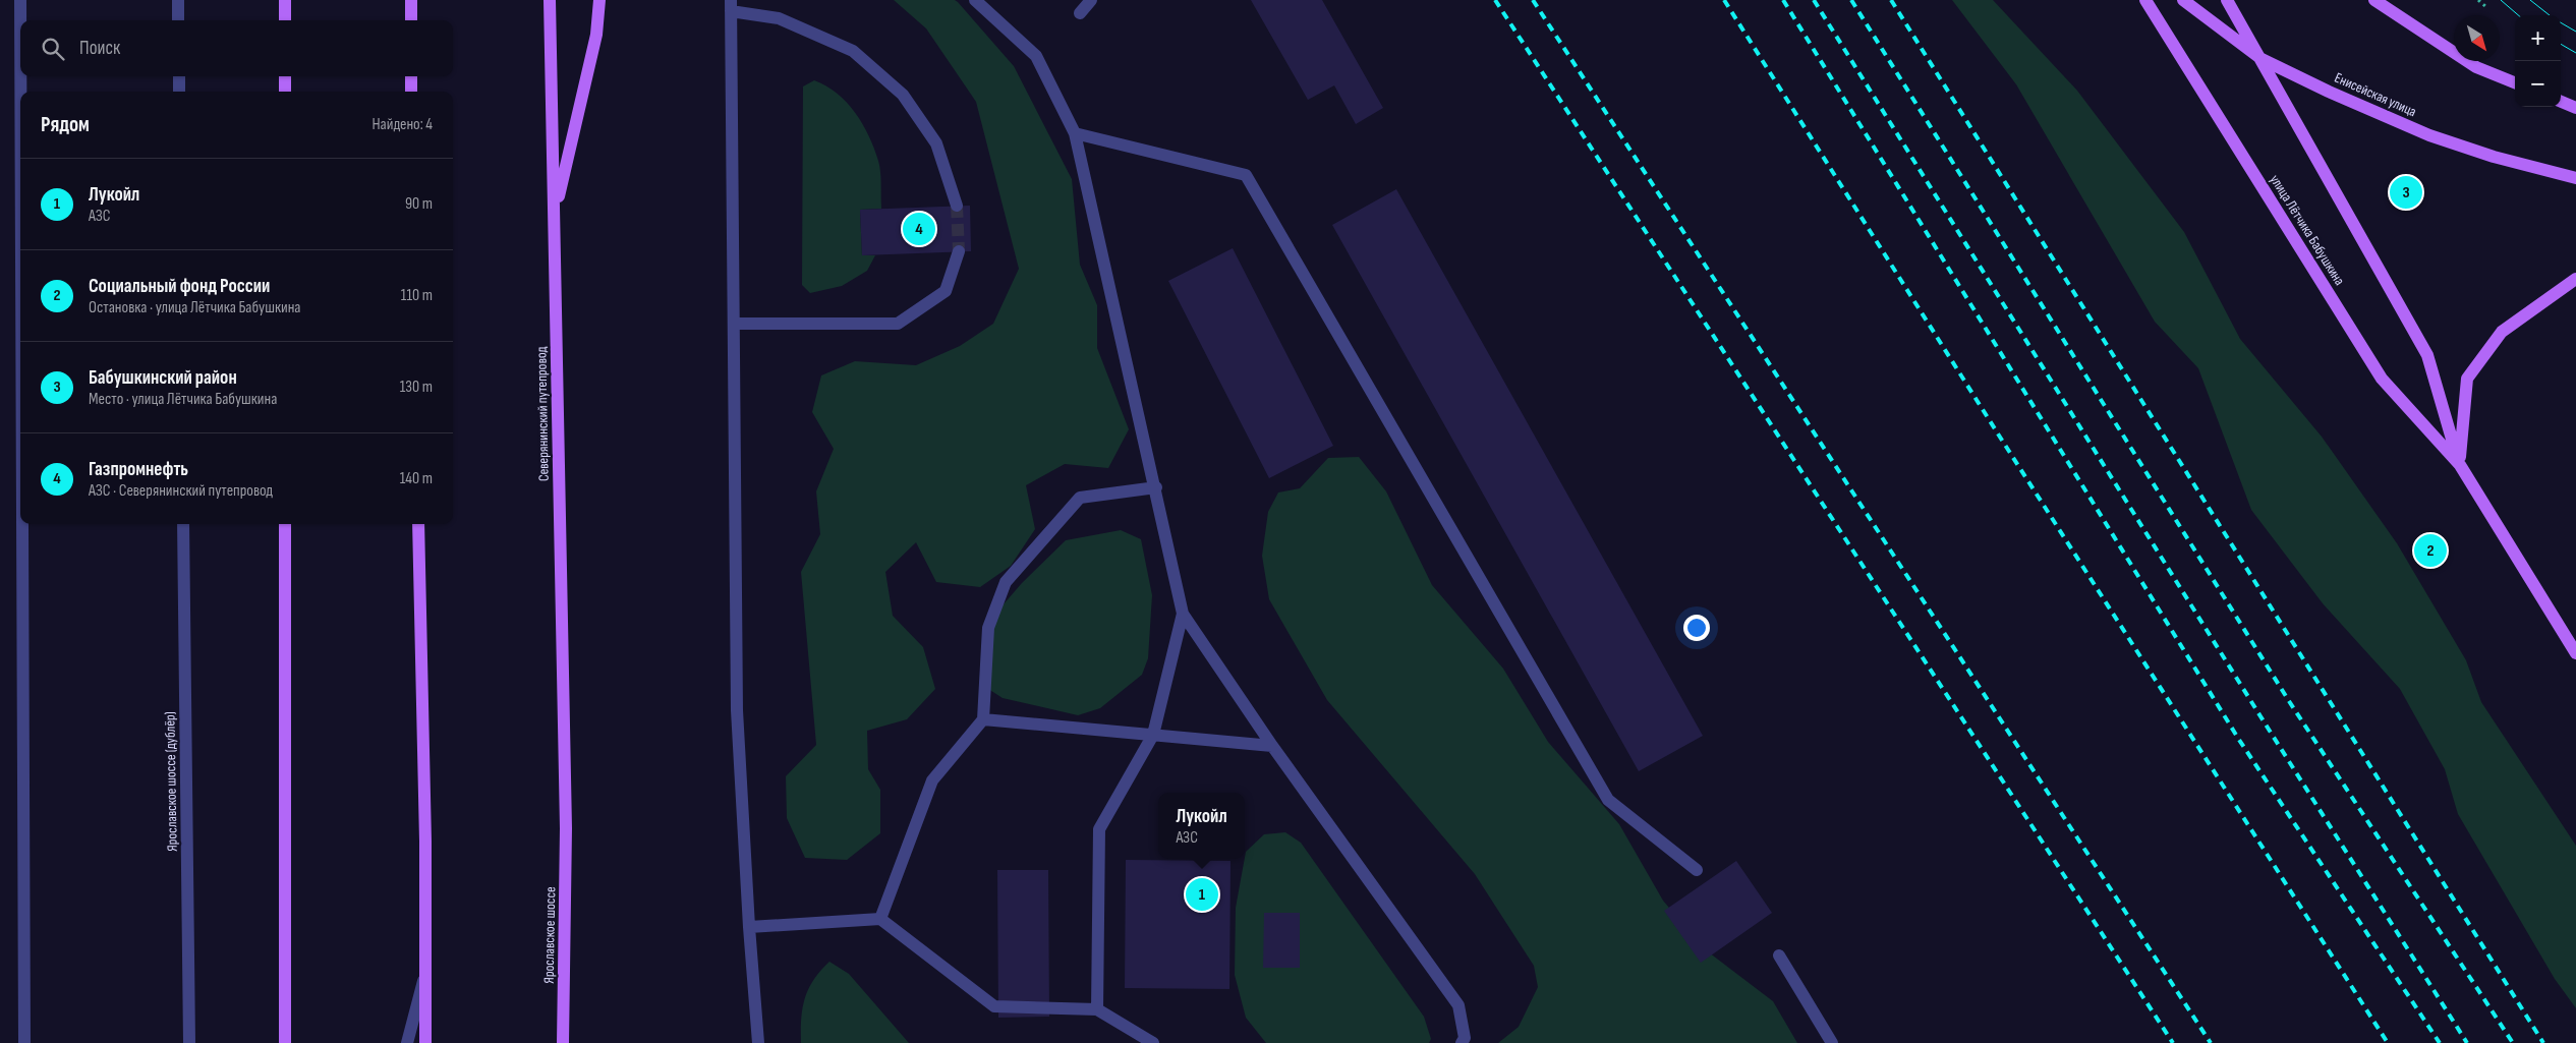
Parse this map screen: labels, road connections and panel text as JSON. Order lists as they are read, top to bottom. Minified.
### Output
{"streets":{"main road":["Енисейская улица","улица Лётчика Бабушкина","Северянинский путепровод","Ярославское шоссе"],"street":["Ярославское шоссе (дублёр)"]},"crossings":[["Енисейская улица","улица Лётчика Бабушкина"],["Северянинский путепровод","Ярославское шоссе"]],"north":"bottom right","page":{"map_buttons":["+","−"],"search":"Поиск","heading":["Рядом","Найдено: 4"],"list":[{"mark":"1","name":"Лукойл","note":"АЗС","value":"90 m"},{"mark":"2","name":"Социальный фонд России","note":"Остановка · улица Лётчика Бабушкина","value":"110 m"},{"mark":"3","name":"Бабушкинский район","note":"Место · улица Лётчика Бабушкина","value":"130 m"},{"mark":"4","name":"Газпромнефть","note":"АЗС · Северянинский путепровод","value":"140 m"}],"pins":["3","4","2","1"],"popup":["Лукойл","АЗС"]}}
